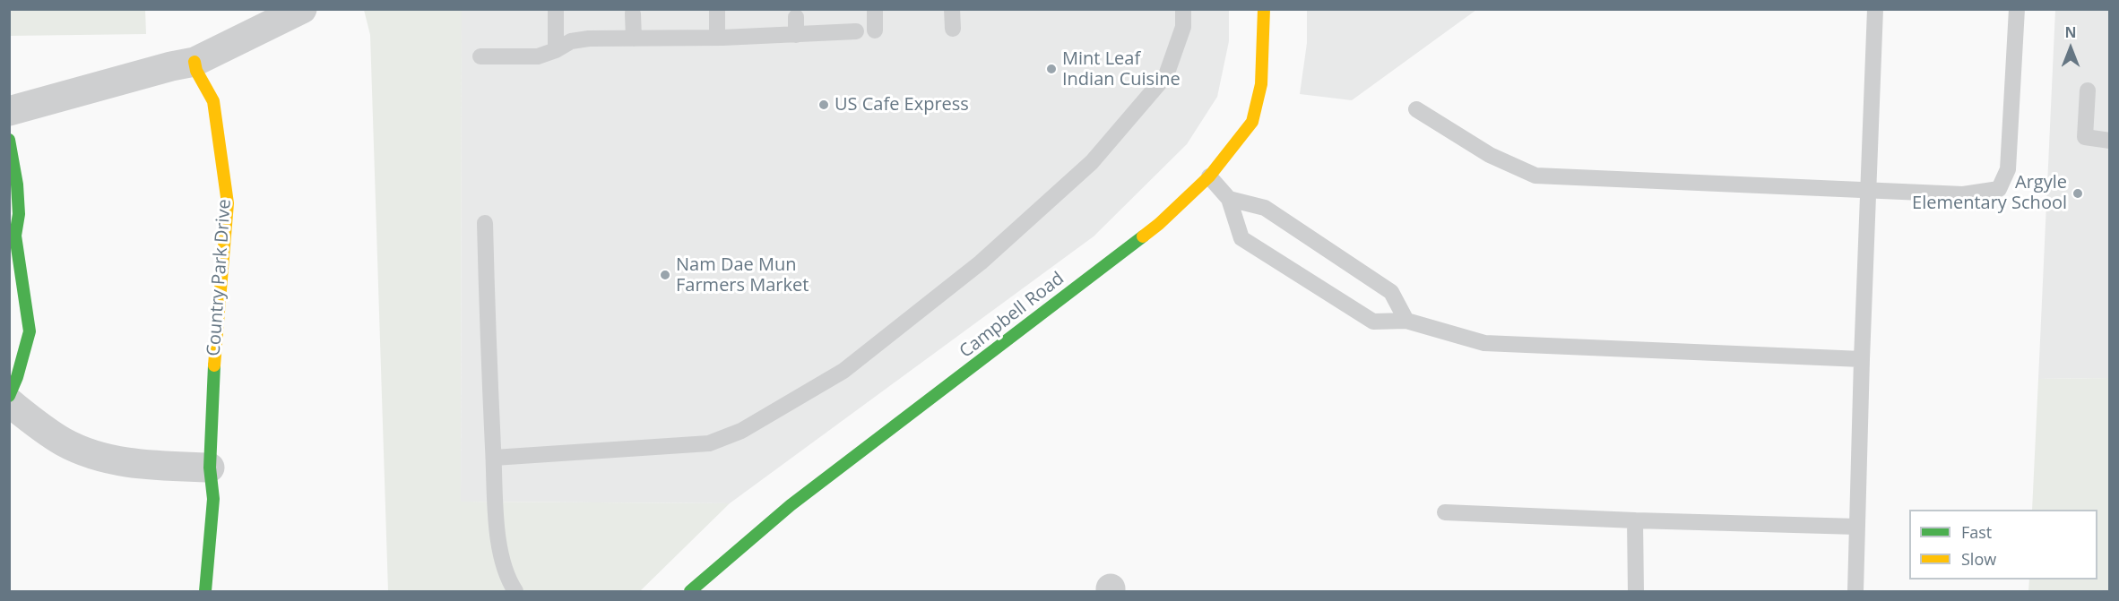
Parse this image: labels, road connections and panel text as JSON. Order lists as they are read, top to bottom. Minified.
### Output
{"streets":{"street":["Country Park Drive","Campbell Road"]},"places":["Mint Leaf Indian Cuisine","US Cafe Express","Argyle Elementary School","Nam Dae Mun Farmers Market"],"legend":["Fast","Slow"],"north":"top"}
